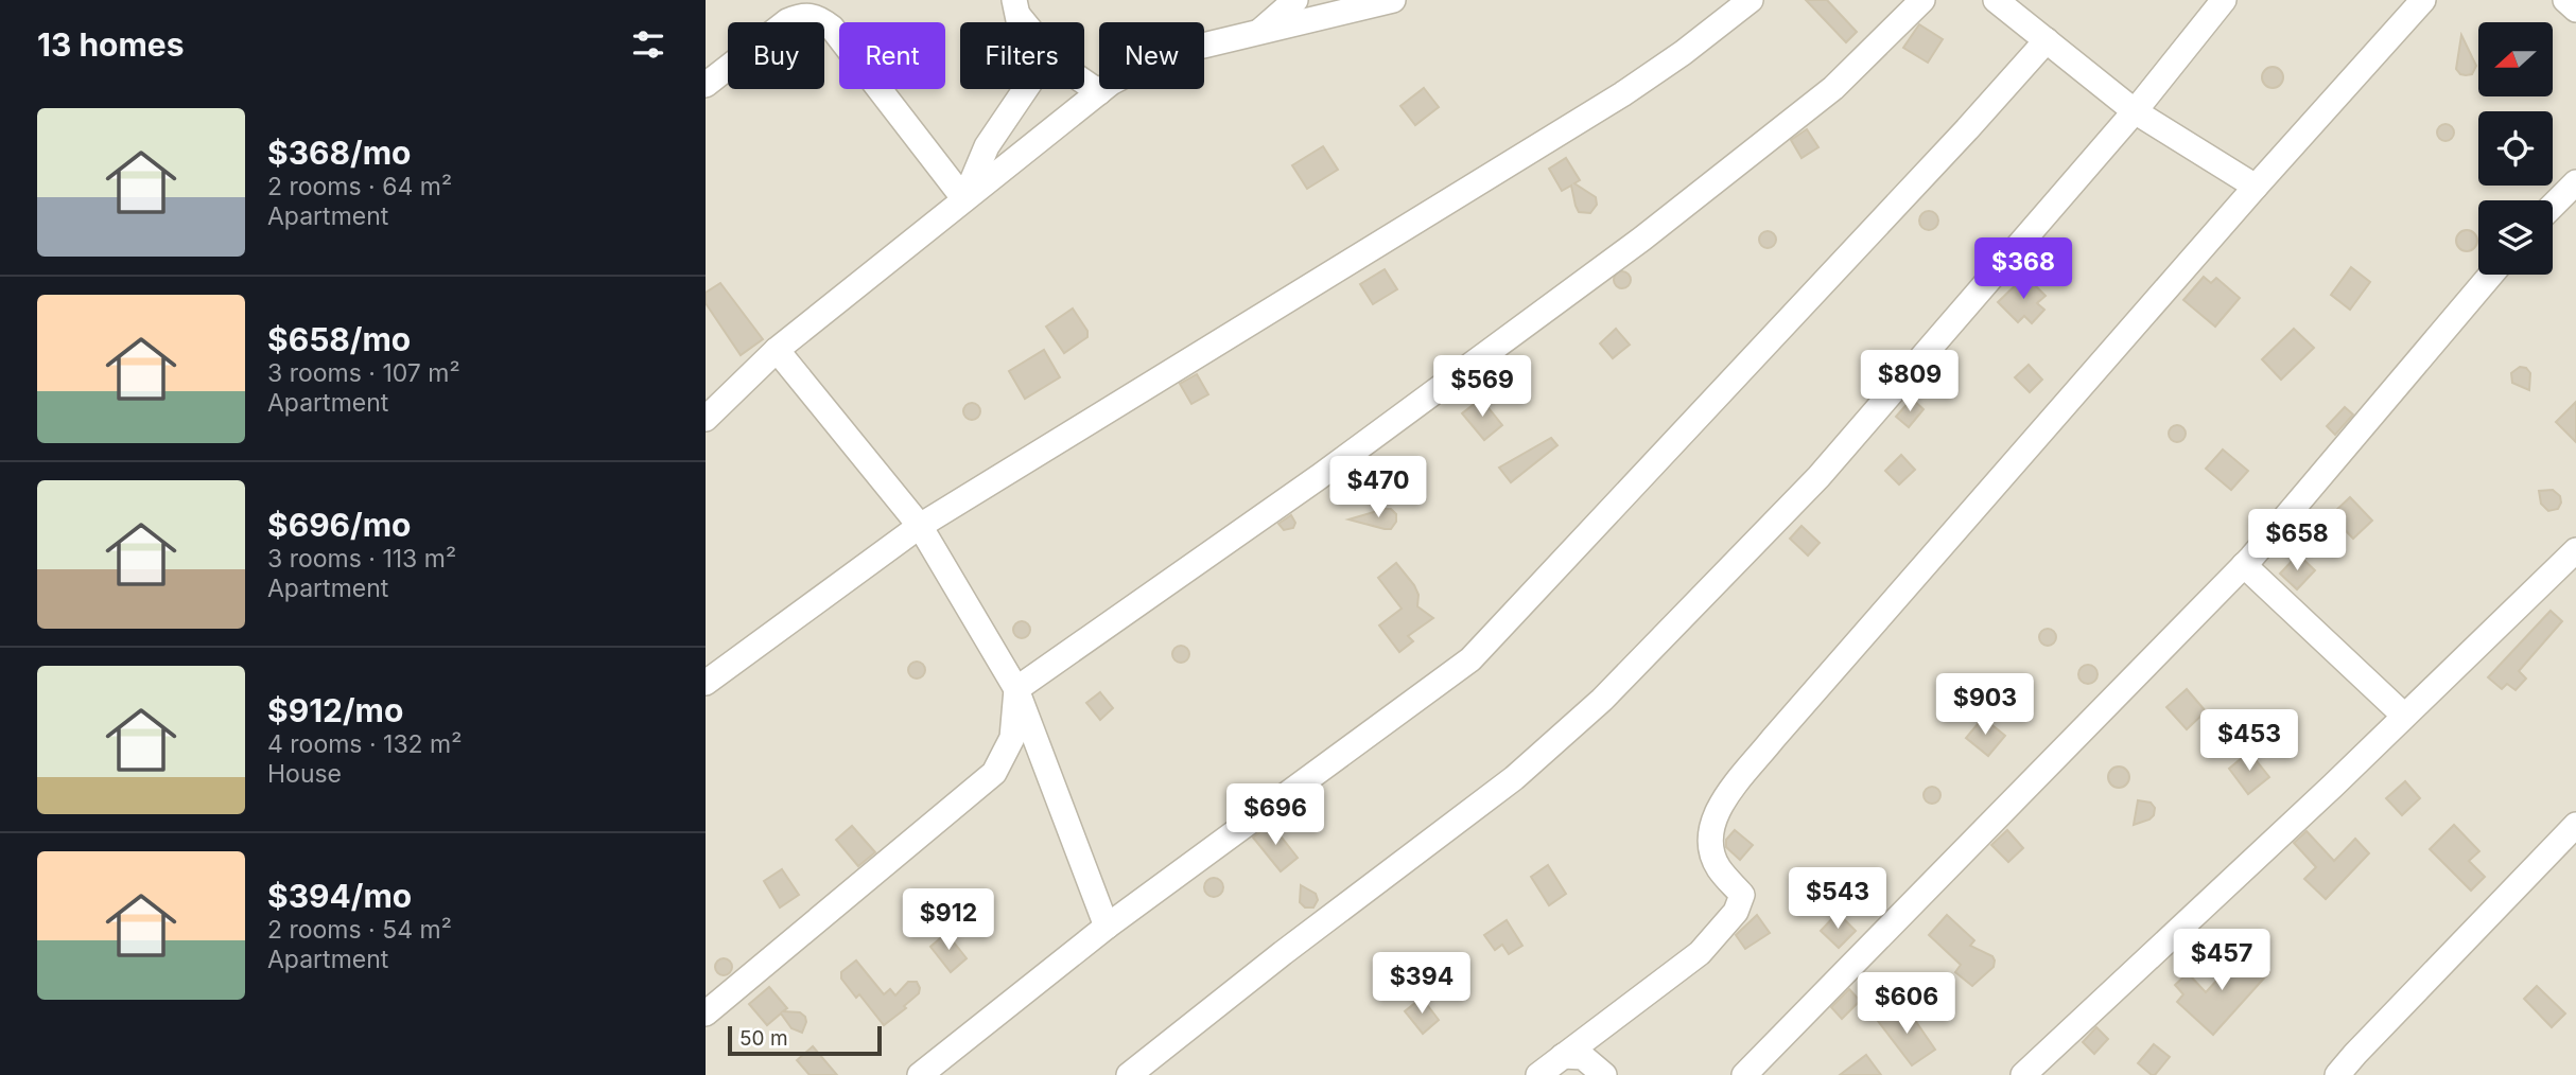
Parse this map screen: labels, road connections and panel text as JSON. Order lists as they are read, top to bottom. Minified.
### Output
{"scale_bar":"50 m","north":"left","page":{"heading":"13 homes","chip":["Buy","Rent","Filters","New"],"list":[{"name":"$368/mo","note":"2 rooms · 64 m² · Apartment"},{"name":"$658/mo","note":"3 rooms · 107 m² · Apartment"},{"name":"$696/mo","note":"3 rooms · 113 m² · Apartment"},{"name":"$912/mo","note":"4 rooms · 132 m² · House"},{"name":"$394/mo","note":"2 rooms · 54 m² · Apartment"}],"price":["$368","$809","$569","$470","$658","$903","$453","$696","$543","$912","$457","$394","$606"],"scale":"50 m"}}
